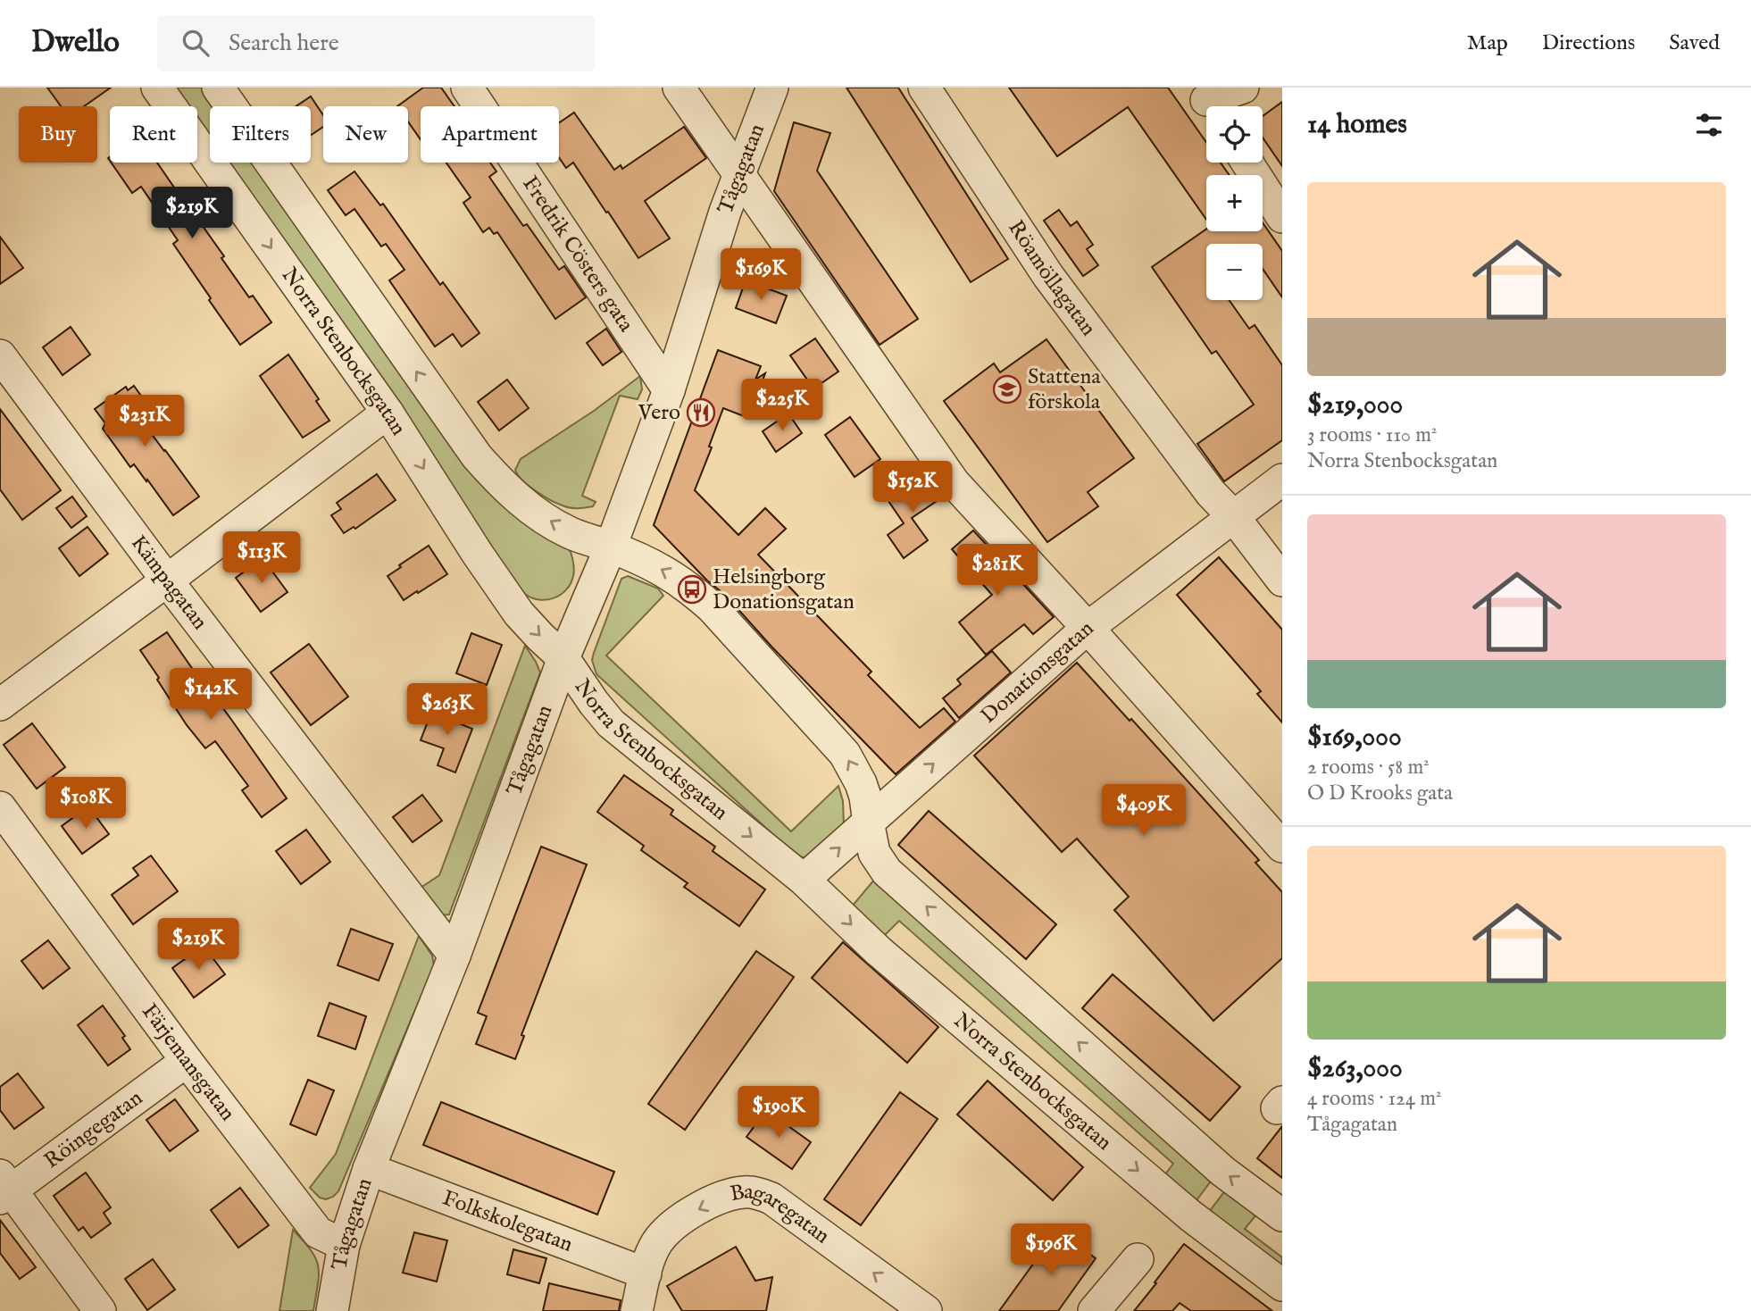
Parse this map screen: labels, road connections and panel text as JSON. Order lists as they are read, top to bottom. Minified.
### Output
{"streets":{"street":["Tågagatan","Fredrik Cösters gata","Röamöllagatan","Norra Stenbocksgatan","Kämpagatan","Donationsgatan","Färjemansgatan","Röingegatan","Folkskolegatan","Bagaregatan"]},"crossings":[["Tågagatan","Fredrik Cösters gata"],["Tågagatan","Norra Stenbocksgatan"],["Tågagatan","Kämpagatan"],["Tågagatan","Färjemansgatan"],["Tågagatan","Folkskolegatan"],["Röamöllagatan","Donationsgatan"],["Norra Stenbocksgatan","Donationsgatan"],["Färjemansgatan","Röingegatan"],["Folkskolegatan","Bagaregatan"]],"one_way":["Donationsgatan"],"places":{"school or university":["Stattena förskola"],"restaurant":["Vero"],"bus stop":["Helsingborg Donationsgatan"]},"page":{"header":"Dwello","search":"Search here","nav":["Map","Directions","Saved"],"heading":"14 homes","map_buttons":["+","−"],"chip":["Buy","Rent","Filters","New","Apartment"],"list":[{"name":"$219,000","note":"3 rooms · 110 m² · Norra Stenbocksgatan"},{"name":"$169,000","note":"2 rooms · 58 m² · O D Krooks gata"},{"name":"$263,000","note":"4 rooms · 124 m² · Tågagatan"}],"price":["$219K","$169K","$225K","$231K","$152K","$113K","$281K","$142K","$263K","$108K","$409K","$219K","$190K","$196K"]}}
